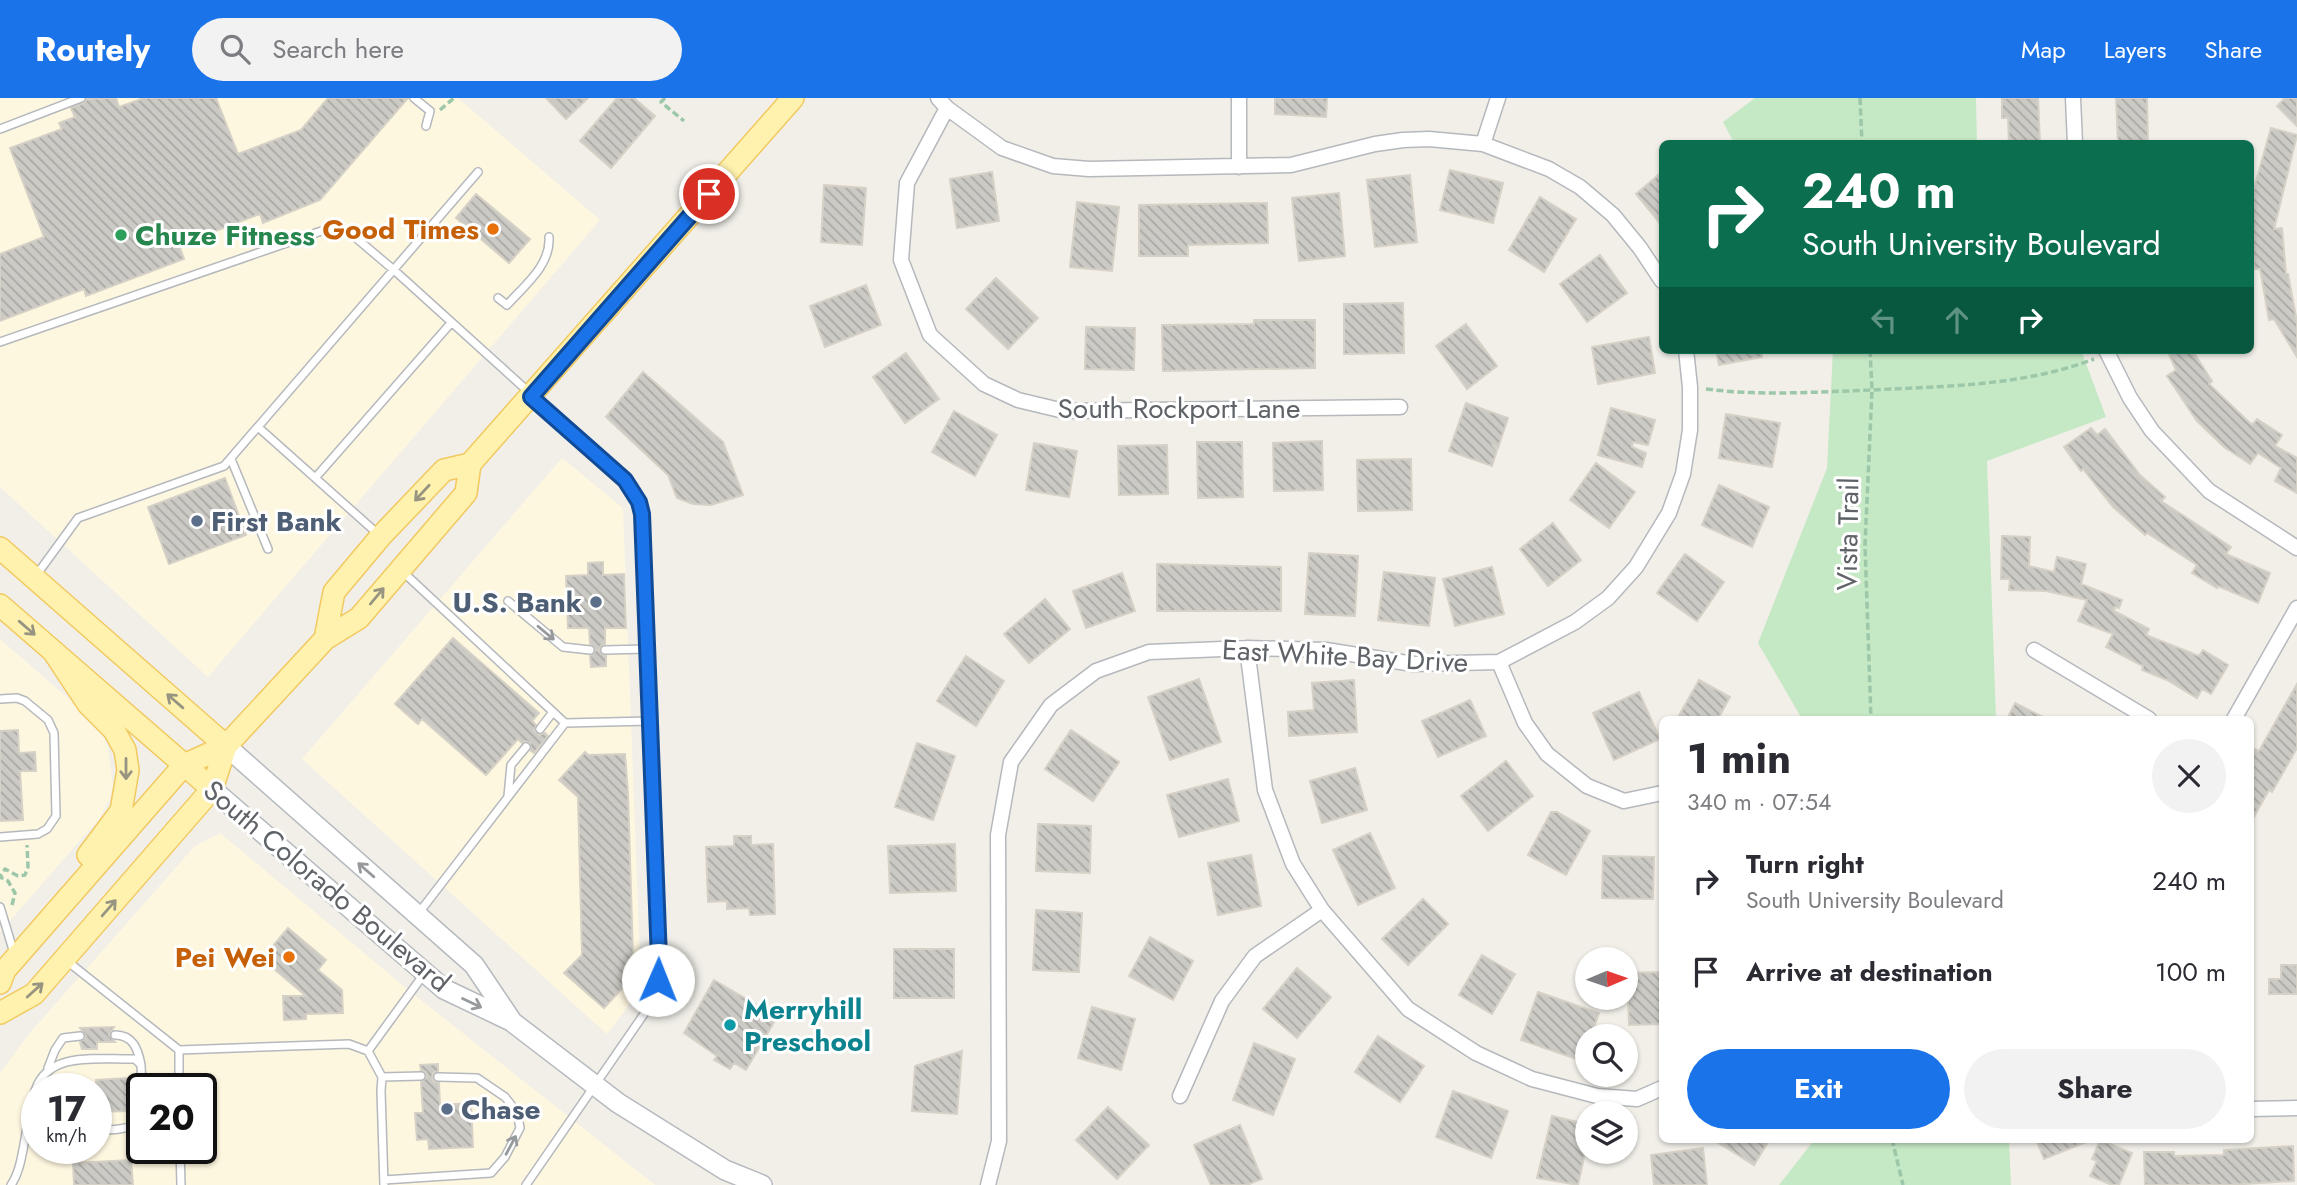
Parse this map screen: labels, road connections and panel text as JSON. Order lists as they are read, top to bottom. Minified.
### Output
{"streets":{"main road":["South Colorado Boulevard"],"street":["South Rockport Lane","East White Bay Drive"],"path":["Vista Trail"]},"places":["Good Times","Chuze Fitness","First Bank","U.S. Bank","Pei Wei","Merryhill Preschool","Chase"],"north":"right","page":{"header":"Routely","search":"Search here","nav":["Map","Layers","Share"],"turn":["240 m","South University Boulevard"],"heading":["1 min","340 m · 07:54"],"list":[{"name":"Turn right","note":"South University Boulevard","value":"240 m"},{"name":"Arrive at destination","value":"100 m"}],"buttons":["Exit","Share"],"speed":"17 km/h","limit":"20"}}
